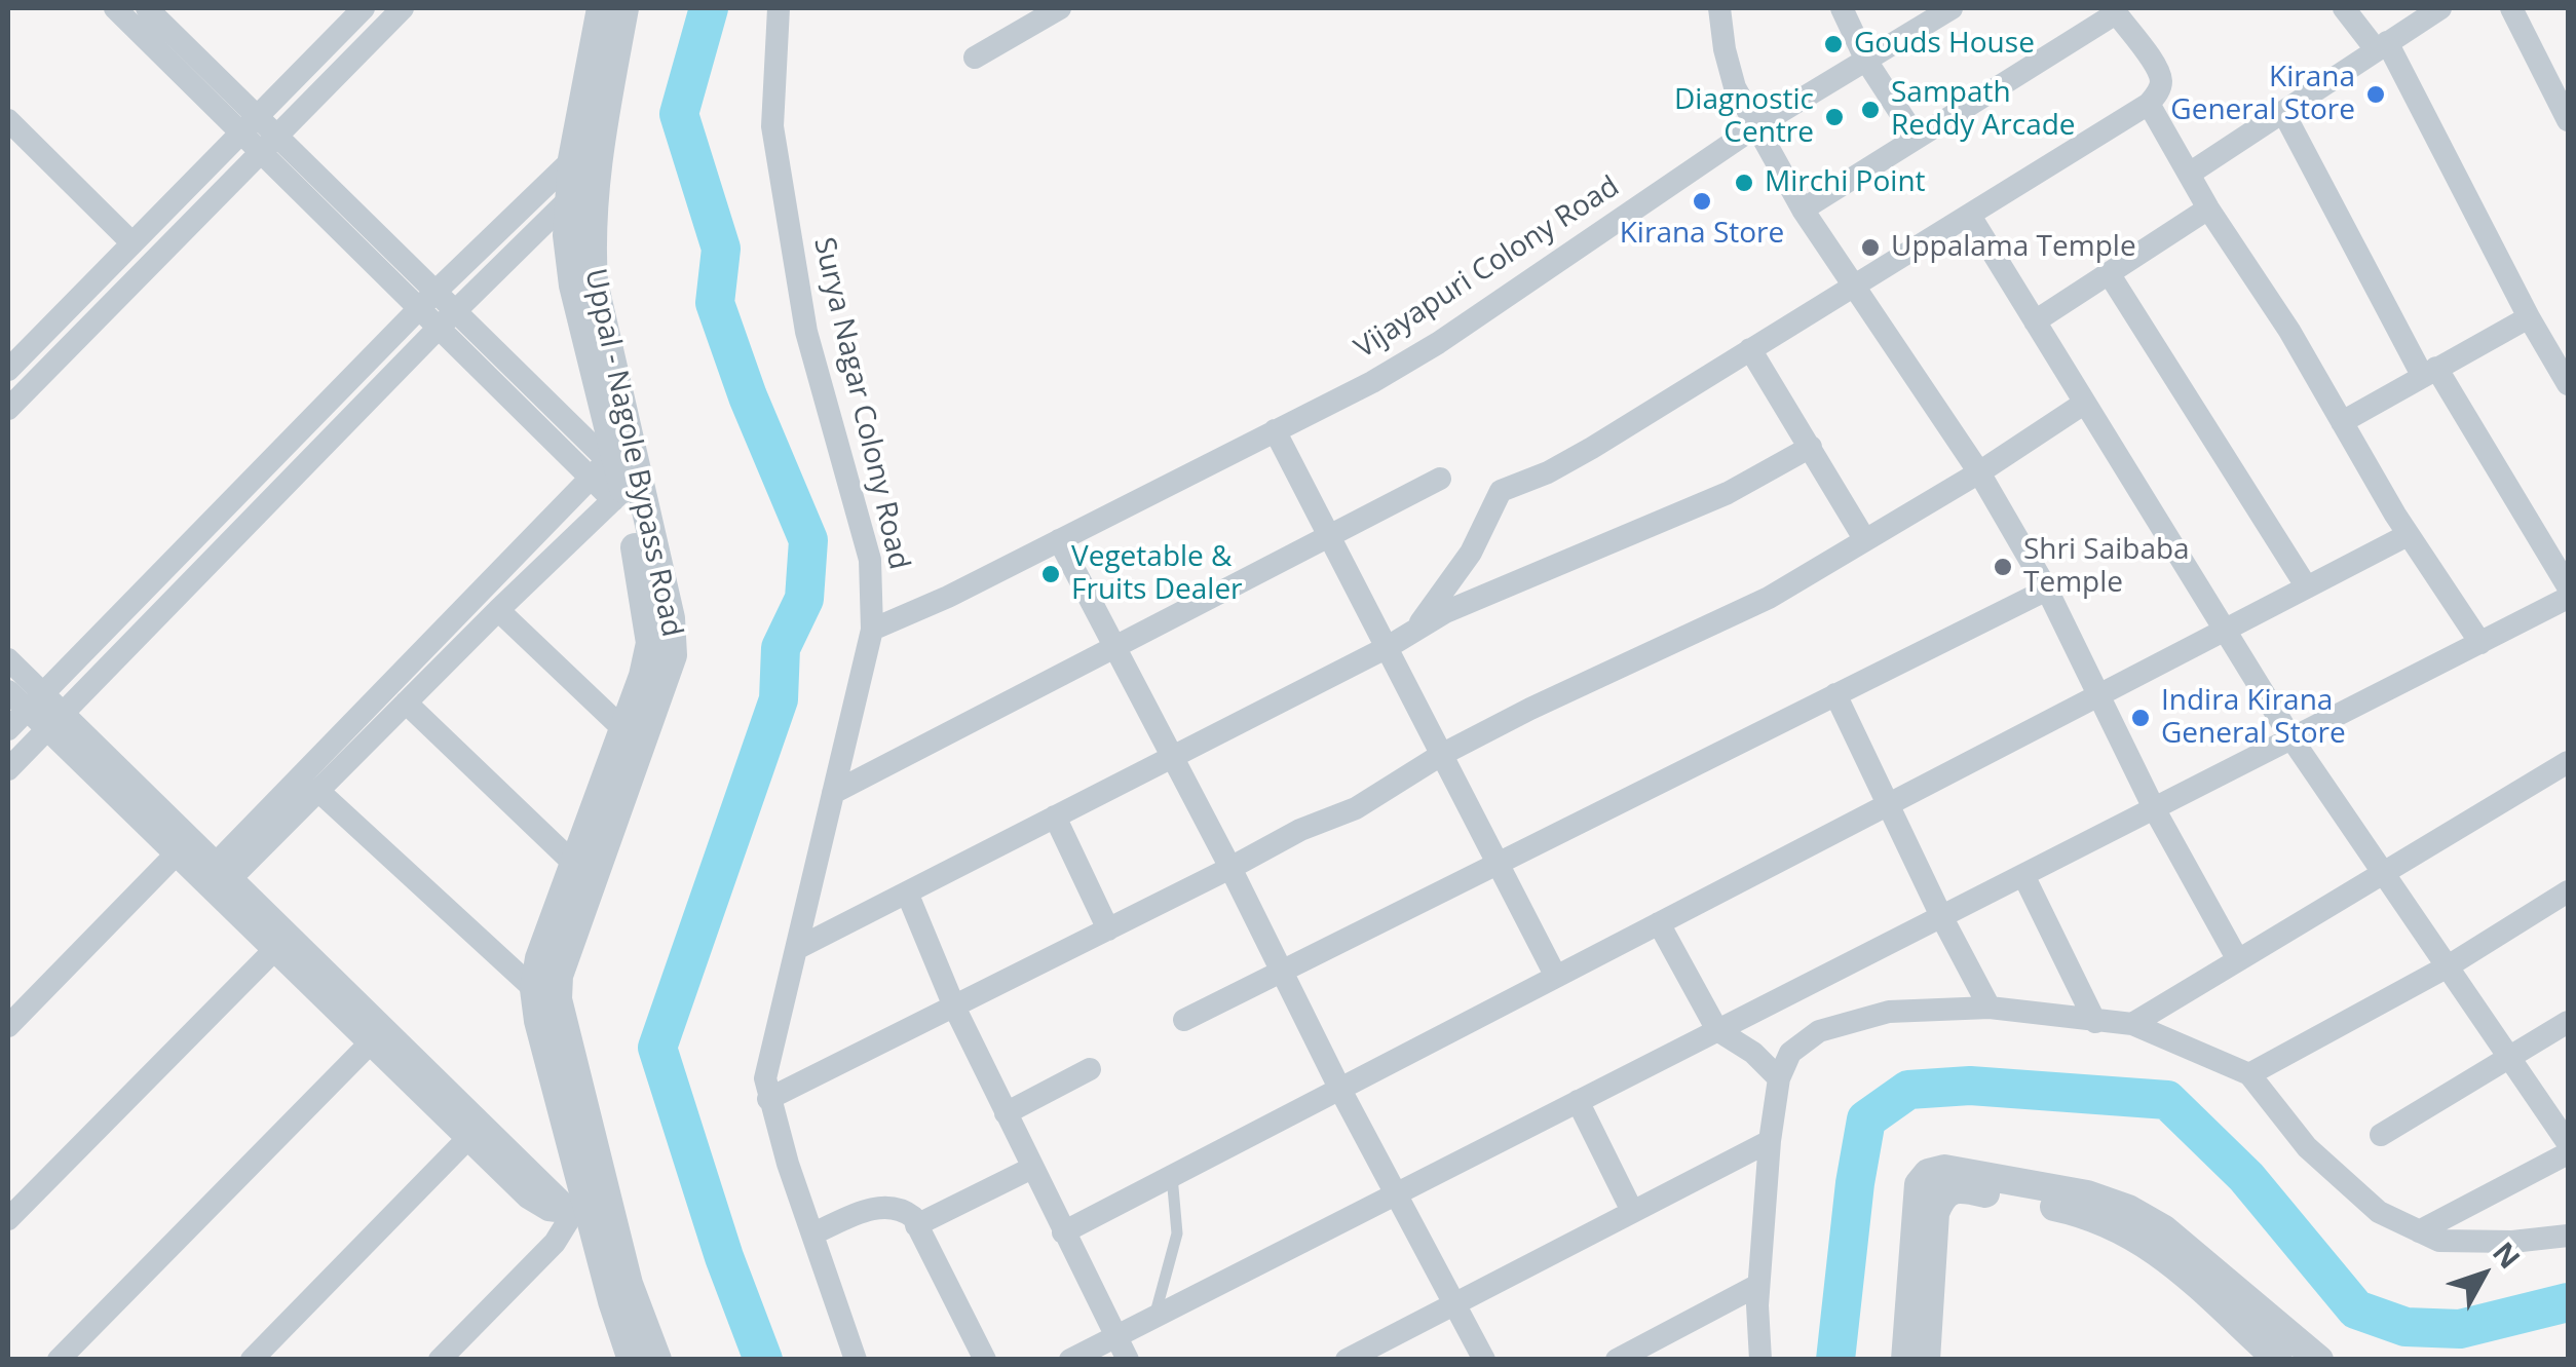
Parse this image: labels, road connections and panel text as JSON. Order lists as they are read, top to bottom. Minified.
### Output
{"streets":{"street":["Vijayapuri Colony Road","Surya Nagar Colony Road","Uppal - Nagole Bypass Road"]},"crossings":[["Vijayapuri Colony Road","Surya Nagar Colony Road"]],"places":["Gouds House","Kirana General Store","Sampath Reddy Arcade","Diagnostic Centre","Mirchi Point","Kirana Store","Uppalama Temple","Shri Saibaba Temple","Vegetable & Fruits Dealer","Indira Kirana General Store"],"north":"top right"}
